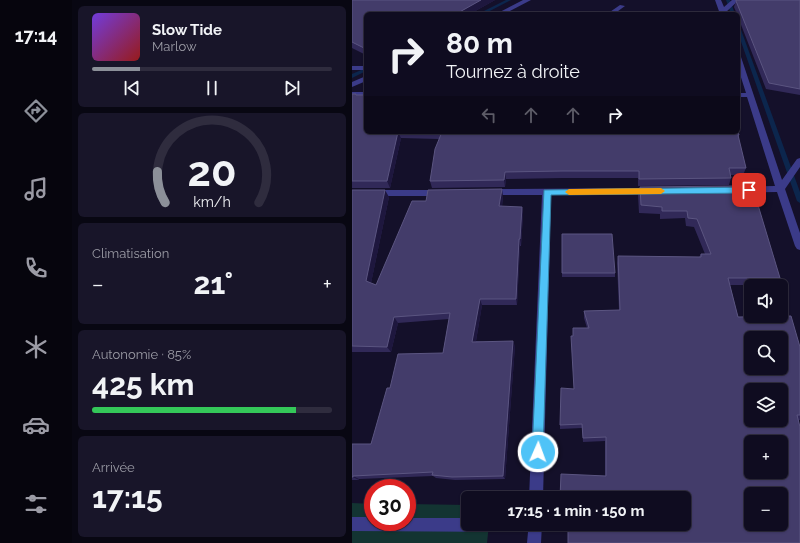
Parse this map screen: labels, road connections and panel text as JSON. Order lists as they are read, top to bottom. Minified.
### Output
{"page":{"tabs":"17:14","turn":["80 m","Tournez à droite"],"song":["Slow Tide","Marlow"],"tile":["Climatisation",["Autonomie · 85%","425 km"],["Arrivée","17:15"]],"heat":["−","21°","+"],"map_buttons":["+","−"],"limit":"30","trip":"17:15 · 1 min · 150 m","gauge":["20","km/h"]}}
